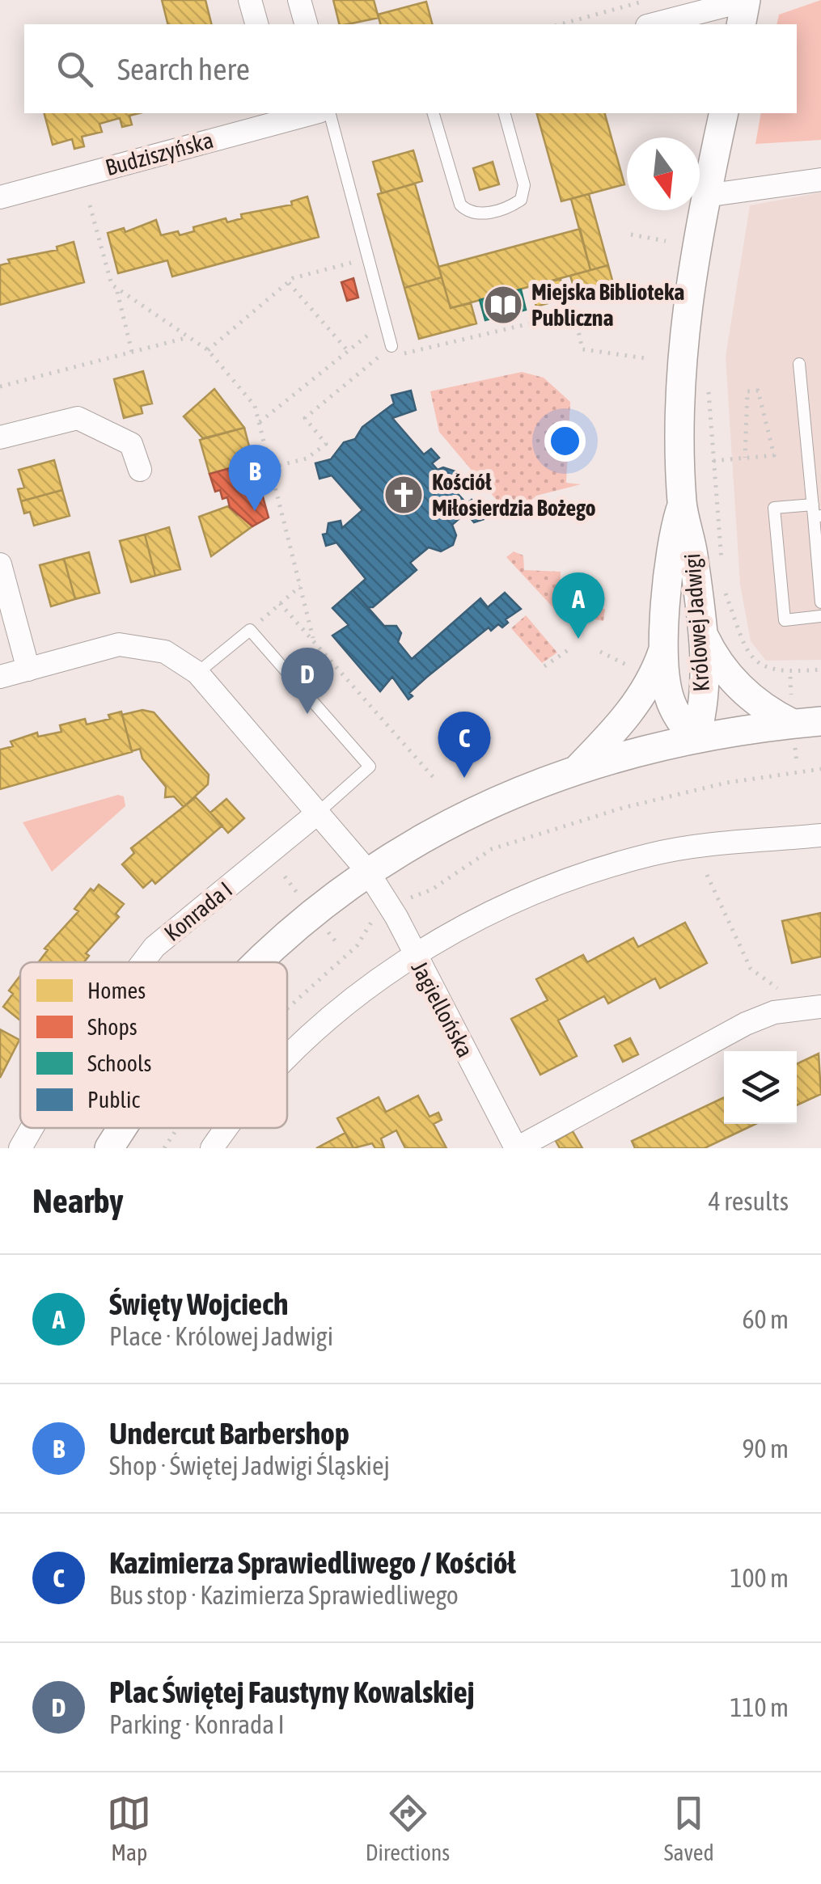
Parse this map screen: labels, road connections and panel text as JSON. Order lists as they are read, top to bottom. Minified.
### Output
{"streets":{"street":["Budziszyńska","Królowej Jadwigi","Konrada I","Jagiellońska"]},"places":{"library":["Miejska Biblioteka Publiczna"],"church":["Kościół Miłosierdzia Bożego"]},"legend":["Homes","Shops","Schools","Public"],"north":"bottom","page":{"search":"Search here","pins":["B","A","D","C"],"heading":["Nearby","4 results"],"list":[{"mark":"A","name":"Święty Wojciech","note":"Place · Królowej Jadwigi","value":"60 m"},{"mark":"B","name":"Undercut Barbershop","note":"Shop · Świętej Jadwigi Śląskiej","value":"90 m"},{"mark":"C","name":"Kazimierza Sprawiedliwego / Kościół","note":"Bus stop · Kazimierza Sprawiedliwego","value":"100 m"},{"mark":"D","name":"Plac Świętej Faustyny Kowalskiej","note":"Parking · Konrada I","value":"110 m"}],"nav":["Map","Directions","Saved"]}}
